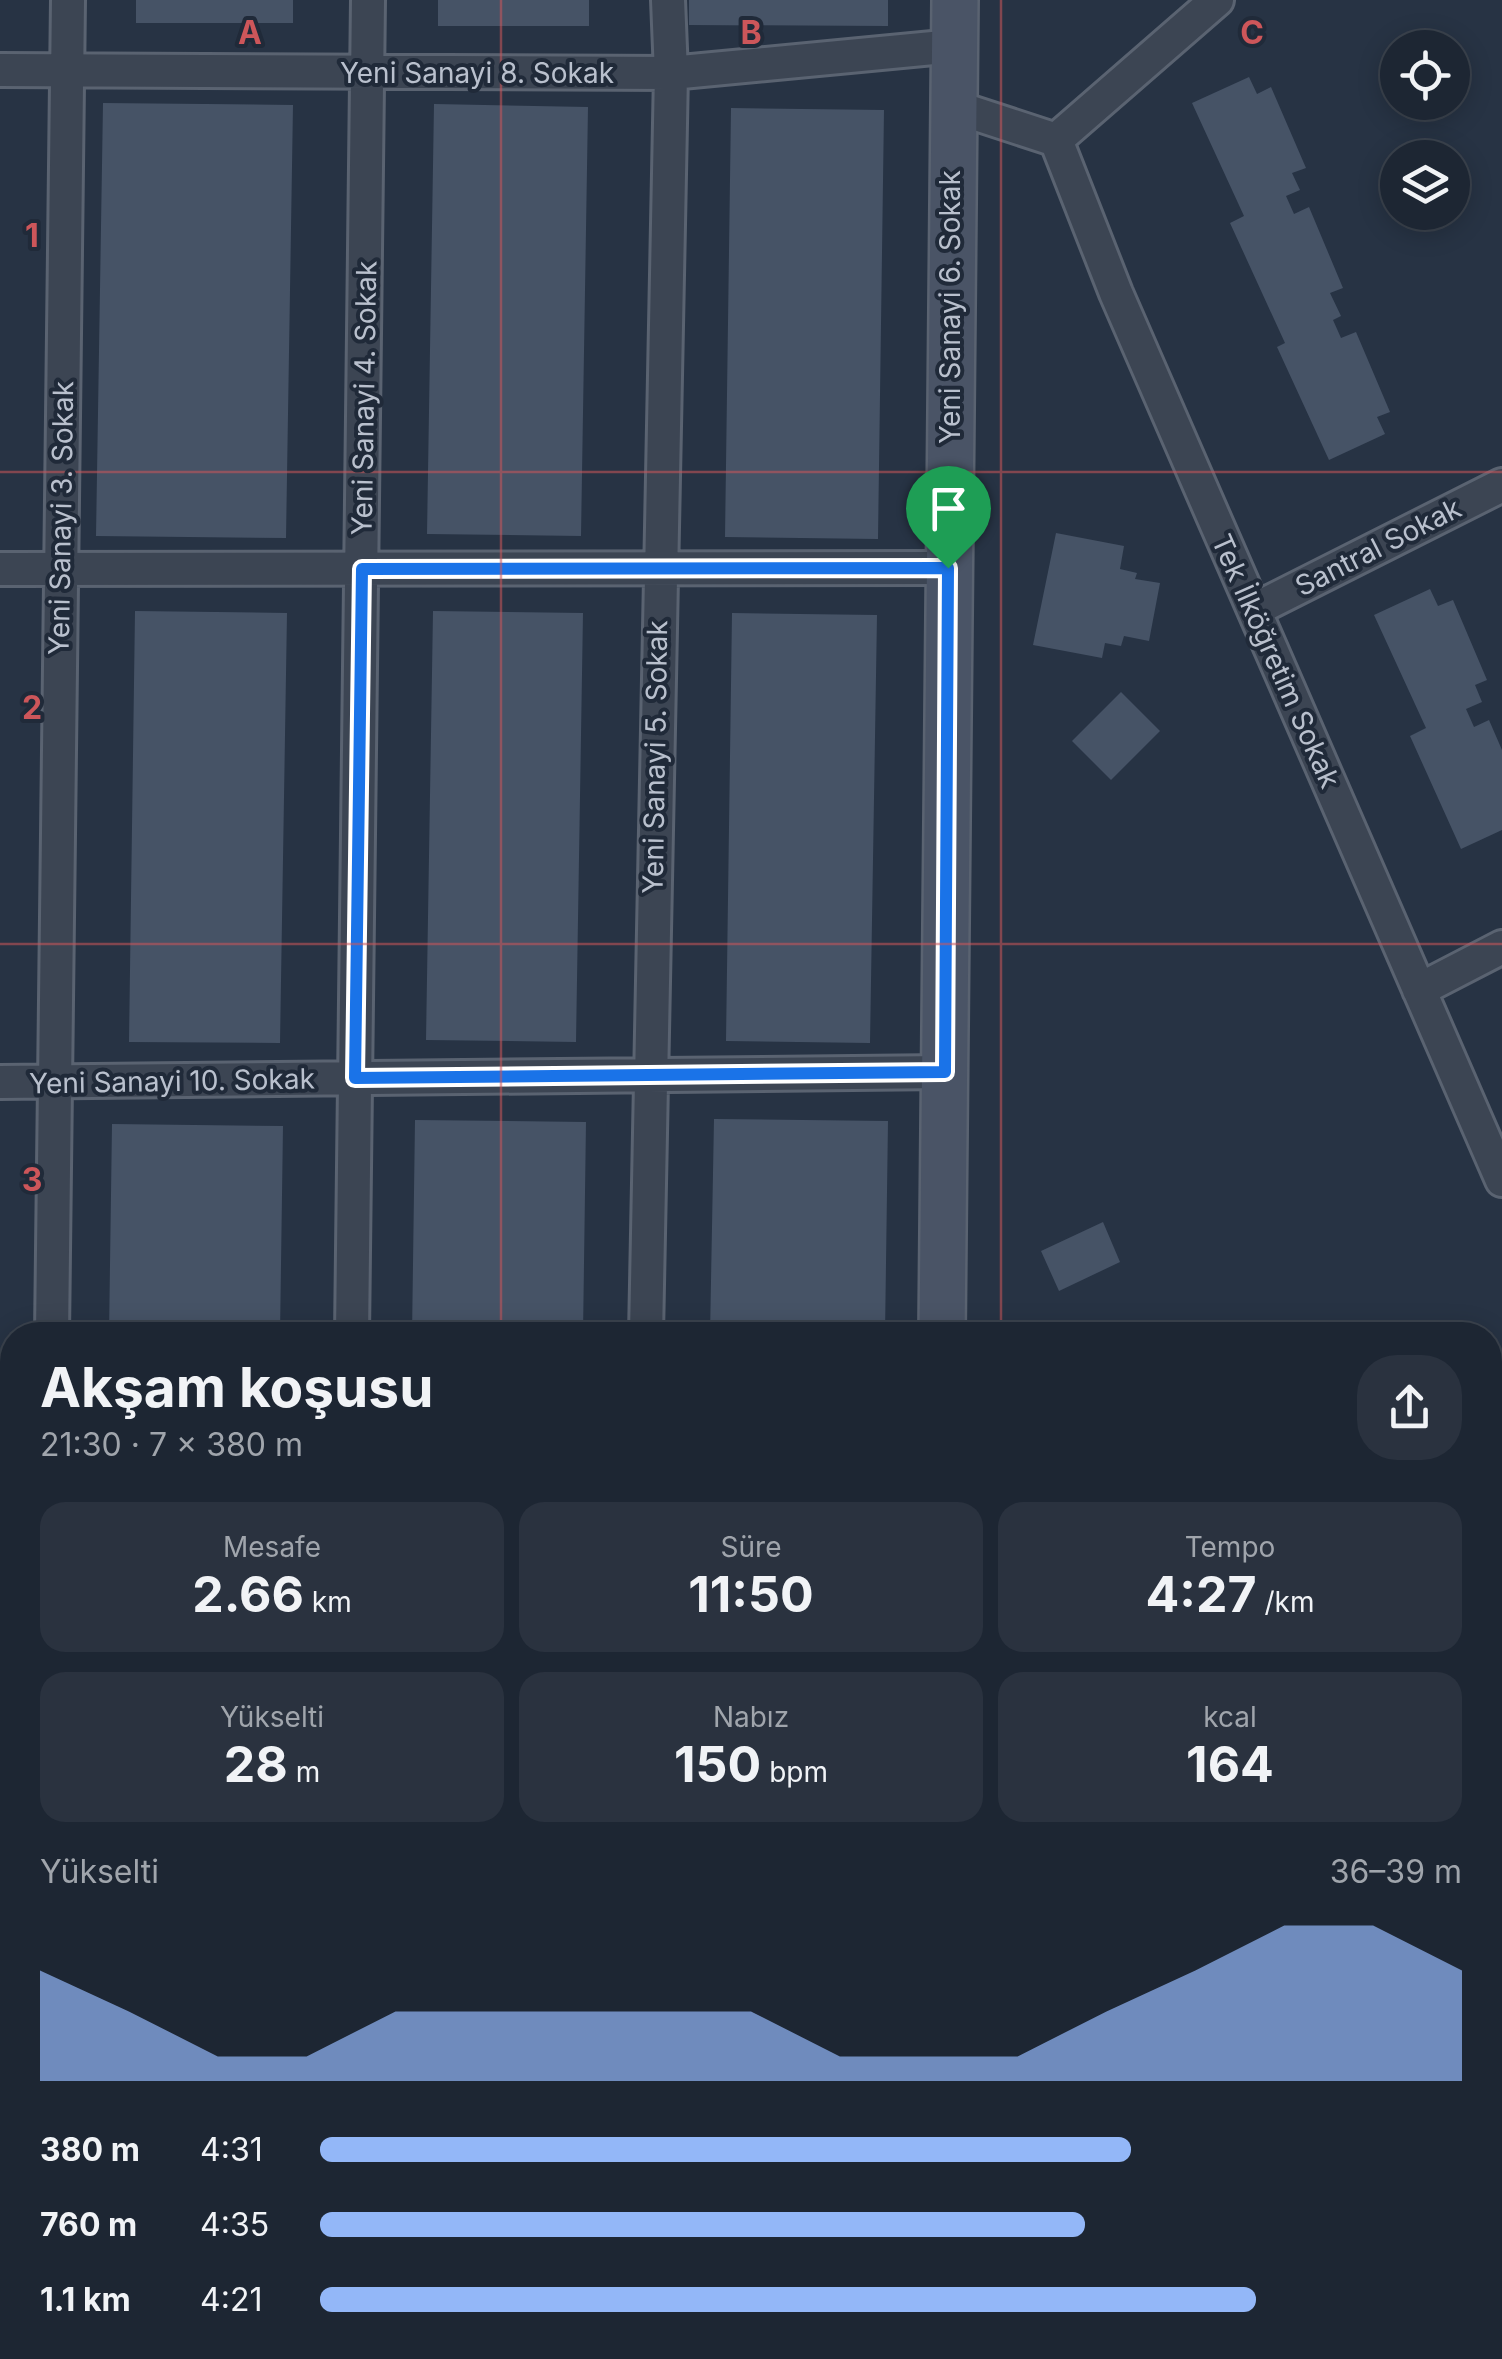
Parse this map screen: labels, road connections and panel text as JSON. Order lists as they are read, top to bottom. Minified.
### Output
{"streets":{"street":["Yeni Sanayi 8. Sokak","Yeni Sanayi 6. Sokak","Yeni Sanayi 4. Sokak","Yeni Sanayi 3. Sokak","Santral Sokak","Tek İlköğretim Sokak","Yeni Sanayi 5. Sokak","Yeni Sanayi 10. Sokak"]},"crossings":[["Yeni Sanayi 8. Sokak","Yeni Sanayi 6. Sokak"],["Yeni Sanayi 8. Sokak","Yeni Sanayi 4. Sokak"],["Yeni Sanayi 8. Sokak","Yeni Sanayi 3. Sokak"],["Yeni Sanayi 8. Sokak","Yeni Sanayi 5. Sokak"],["Yeni Sanayi 6. Sokak","Yeni Sanayi 10. Sokak"],["Yeni Sanayi 4. Sokak","Yeni Sanayi 10. Sokak"],["Yeni Sanayi 3. Sokak","Yeni Sanayi 10. Sokak"],["Santral Sokak","Tek İlköğretim Sokak"],["Yeni Sanayi 5. Sokak","Yeni Sanayi 10. Sokak"]],"page":{"heading":["Akşam koşusu","21:30 · 7 × 380 m"],"stats":[["Mesafe","2.66 km"],["Süre","11:50"],["Tempo","4:27 /km"],["Yükselti","28 m"],["Nabız","150 bpm"],["kcal","164"]],"chart":["Yükselti","36–39 m"],"list":[{"name":"380 m","note":"4:31"},{"name":"760 m","note":"4:35"},{"name":"1.1 km","note":"4:21"}]},"grid":{"columns":["A","B","C"],"rows":["1","2","3"]}}
